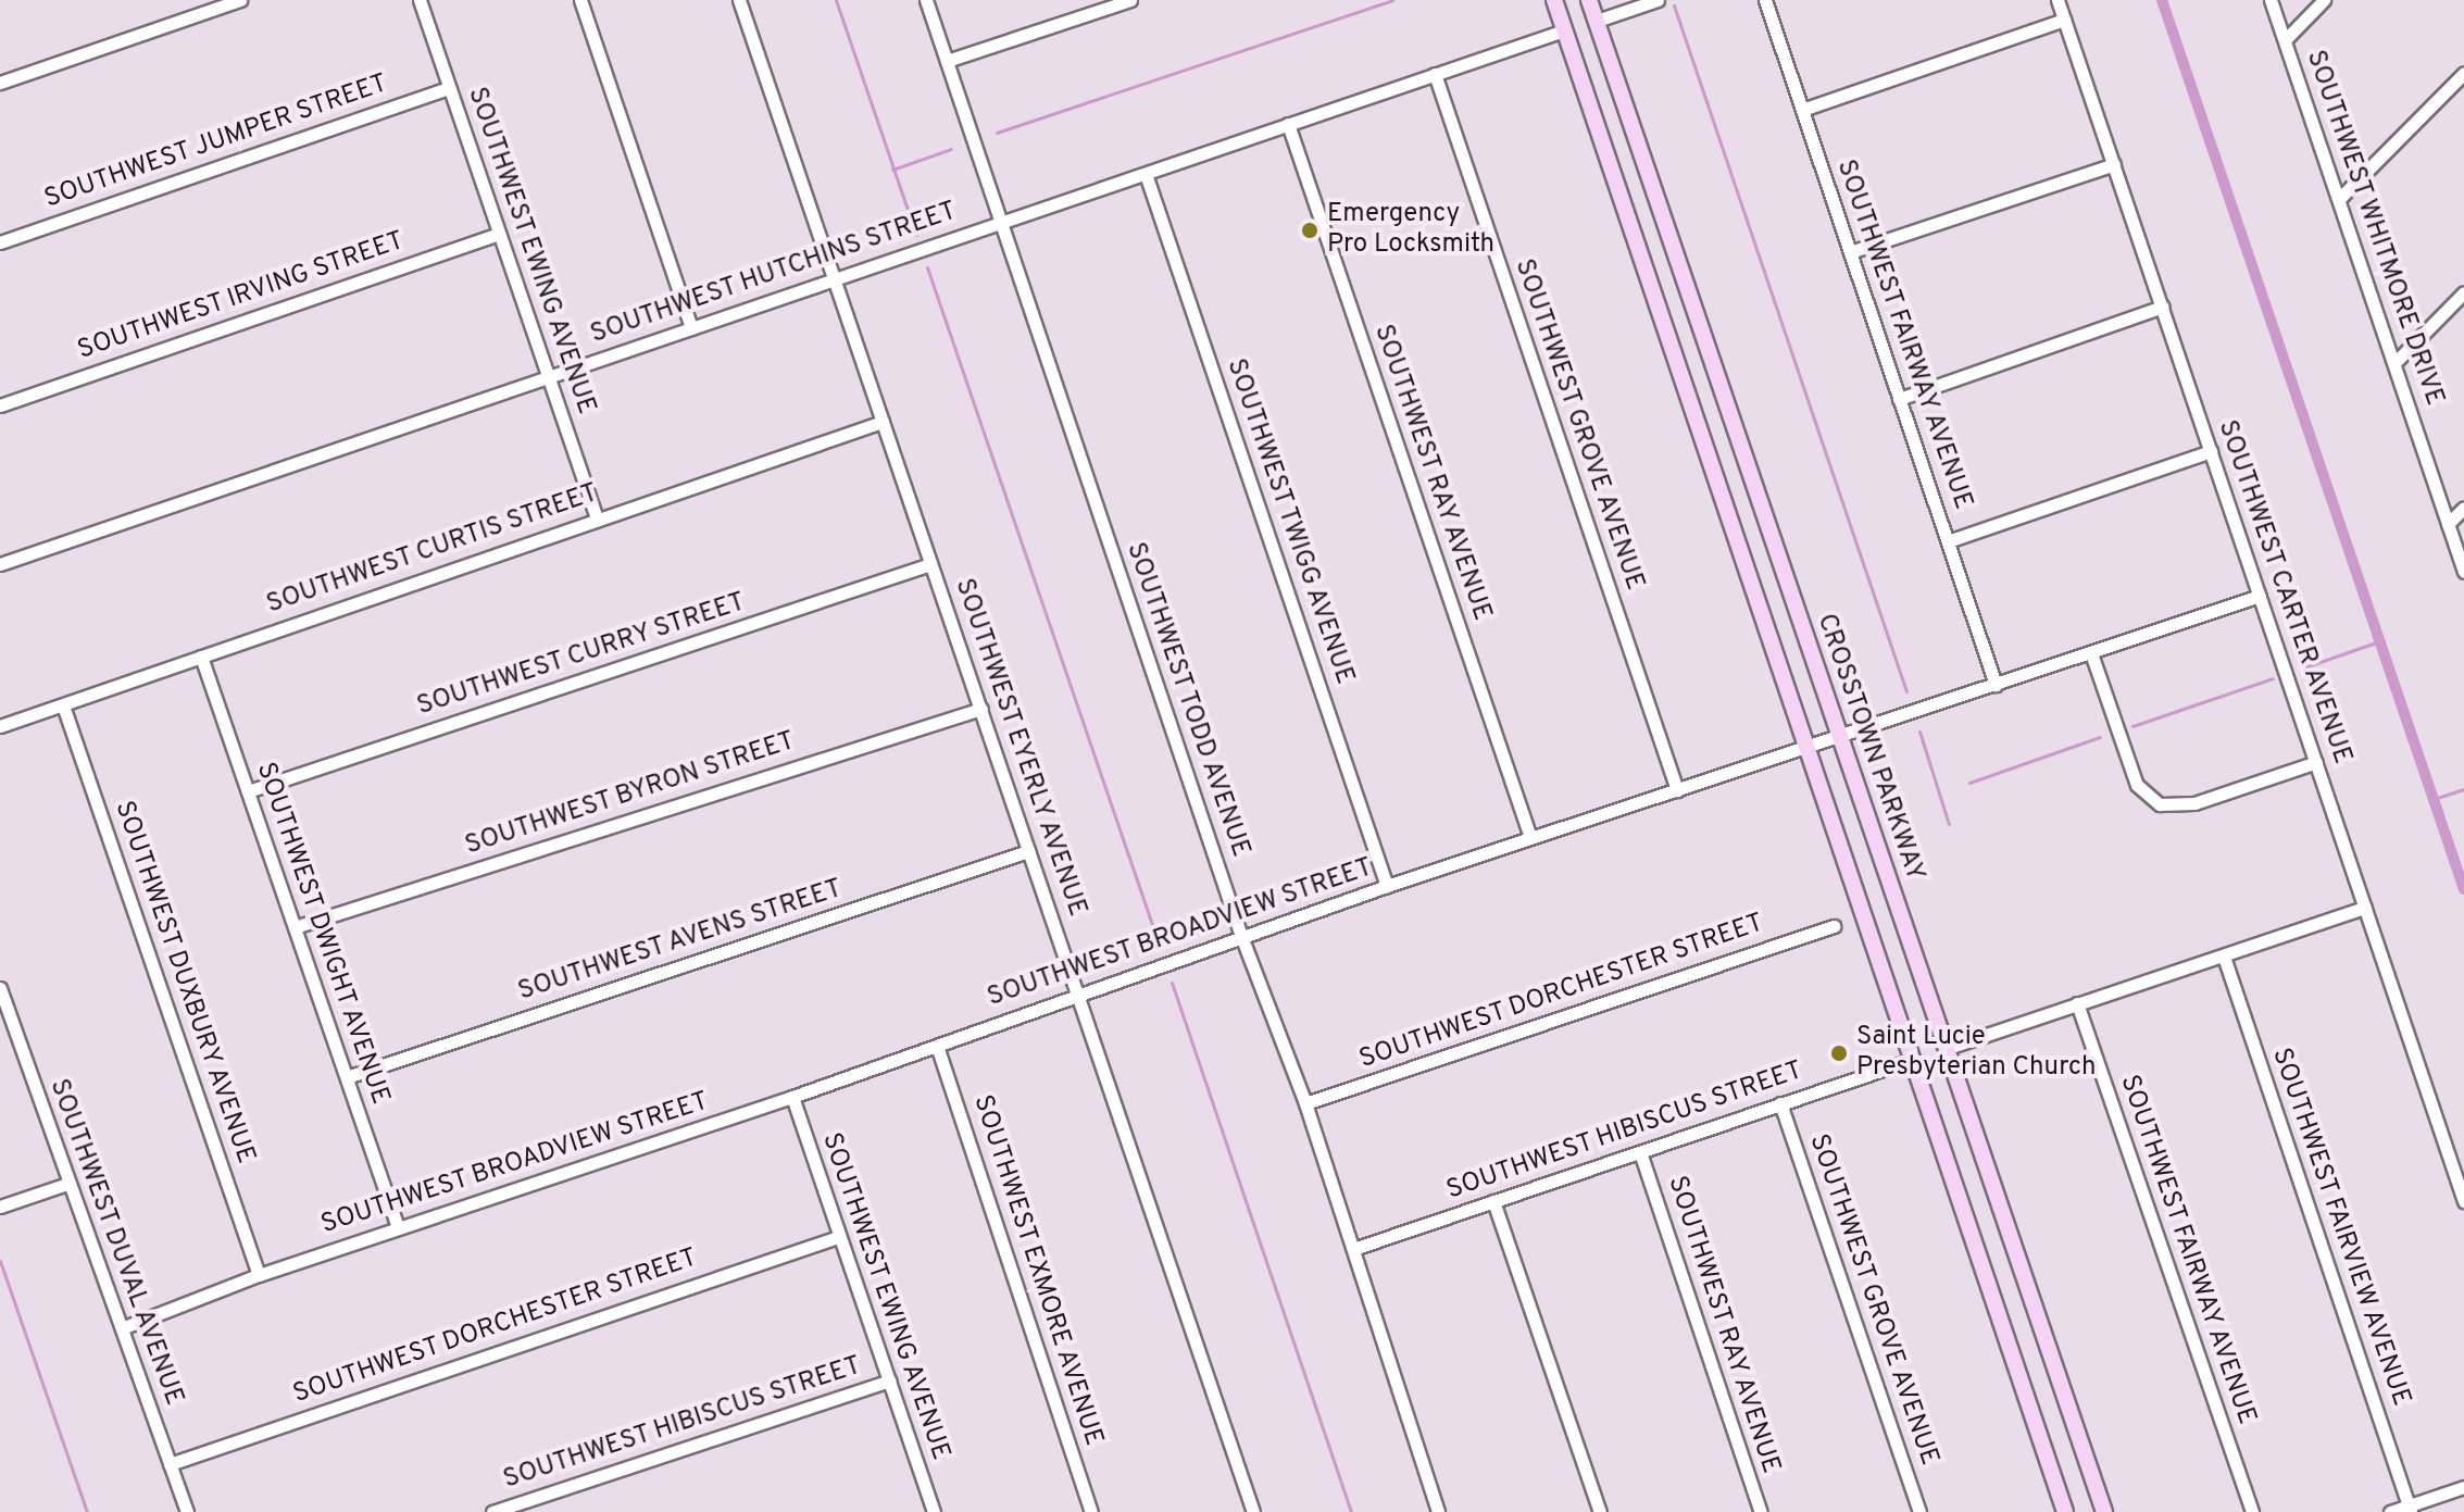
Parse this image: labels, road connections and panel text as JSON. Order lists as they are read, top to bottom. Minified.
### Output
{"streets":{"main road":["CROSSTOWN PARKWAY"],"street":["SOUTHWEST JUMPER STREET","SOUTHWEST WHITMORE DRIVE","SOUTHWEST EWING AVENUE","SOUTHWEST HUTCHINS STREET","SOUTHWEST IRVING STREET","SOUTHWEST FAIRWAY AVENUE","SOUTHWEST GROVE AVENUE","SOUTHWEST RAY AVENUE","SOUTHWEST TWIGG AVENUE","SOUTHWEST CURTIS STREET","SOUTHWEST CARTER AVENUE","SOUTHWEST CURRY STREET","SOUTHWEST TODD AVENUE","SOUTHWEST EYERLY AVENUE","SOUTHWEST BYRON STREET","SOUTHWEST DWIGHT AVENUE","SOUTHWEST BROADVIEW STREET","SOUTHWEST AVENS STREET","SOUTHWEST DUXBURY AVENUE","SOUTHWEST DORCHESTER STREET","SOUTHWEST HIBISCUS STREET","SOUTHWEST FAIRVIEW AVENUE","SOUTHWEST DUVAL AVENUE","SOUTHWEST EXMORE AVENUE"]},"crossings":[["SOUTHWEST JUMPER STREET","SOUTHWEST EWING AVENUE"],["SOUTHWEST EWING AVENUE","SOUTHWEST HUTCHINS STREET"],["SOUTHWEST EWING AVENUE","SOUTHWEST IRVING STREET"],["SOUTHWEST EWING AVENUE","SOUTHWEST CURTIS STREET"],["SOUTHWEST EWING AVENUE","SOUTHWEST BROADVIEW STREET"],["SOUTHWEST EWING AVENUE","SOUTHWEST DORCHESTER STREET"],["SOUTHWEST EWING AVENUE","SOUTHWEST HIBISCUS STREET"],["SOUTHWEST HUTCHINS STREET","SOUTHWEST GROVE AVENUE"],["SOUTHWEST HUTCHINS STREET","SOUTHWEST RAY AVENUE"],["SOUTHWEST HUTCHINS STREET","SOUTHWEST TWIGG AVENUE"],["SOUTHWEST HUTCHINS STREET","SOUTHWEST TODD AVENUE"],["SOUTHWEST HUTCHINS STREET","SOUTHWEST EYERLY AVENUE"],["SOUTHWEST FAIRWAY AVENUE","SOUTHWEST BROADVIEW STREET"],["SOUTHWEST GROVE AVENUE","SOUTHWEST BROADVIEW STREET"],["SOUTHWEST GROVE AVENUE","SOUTHWEST HIBISCUS STREET"],["SOUTHWEST RAY AVENUE","SOUTHWEST BROADVIEW STREET"],["SOUTHWEST RAY AVENUE","SOUTHWEST HIBISCUS STREET"],["SOUTHWEST TWIGG AVENUE","SOUTHWEST BROADVIEW STREET"],["SOUTHWEST CURTIS STREET","SOUTHWEST EYERLY AVENUE"],["SOUTHWEST CURTIS STREET","SOUTHWEST DWIGHT AVENUE"],["SOUTHWEST CURTIS STREET","SOUTHWEST DUXBURY AVENUE"],["SOUTHWEST CARTER AVENUE","SOUTHWEST BROADVIEW STREET"],["SOUTHWEST CURRY STREET","SOUTHWEST EYERLY AVENUE"],["SOUTHWEST CURRY STREET","SOUTHWEST DWIGHT AVENUE"],["SOUTHWEST TODD AVENUE","SOUTHWEST BROADVIEW STREET"],["SOUTHWEST TODD AVENUE","SOUTHWEST DORCHESTER STREET"],["SOUTHWEST TODD AVENUE","SOUTHWEST HIBISCUS STREET"],["SOUTHWEST EYERLY AVENUE","SOUTHWEST BYRON STREET"],["SOUTHWEST EYERLY AVENUE","SOUTHWEST BROADVIEW STREET"],["SOUTHWEST EYERLY AVENUE","SOUTHWEST AVENS STREET"],["CROSSTOWN PARKWAY","SOUTHWEST BROADVIEW STREET"],["SOUTHWEST BYRON STREET","SOUTHWEST DWIGHT AVENUE"],["SOUTHWEST DWIGHT AVENUE","SOUTHWEST BROADVIEW STREET"],["SOUTHWEST DWIGHT AVENUE","SOUTHWEST AVENS STREET"],["SOUTHWEST BROADVIEW STREET","SOUTHWEST DUXBURY AVENUE"],["SOUTHWEST BROADVIEW STREET","SOUTHWEST DUVAL AVENUE"],["SOUTHWEST BROADVIEW STREET","SOUTHWEST EXMORE AVENUE"],["SOUTHWEST DORCHESTER STREET","SOUTHWEST DUVAL AVENUE"]],"places":["Emergency Pro Locksmith","Saint Lucie Presbyterian Church"]}
